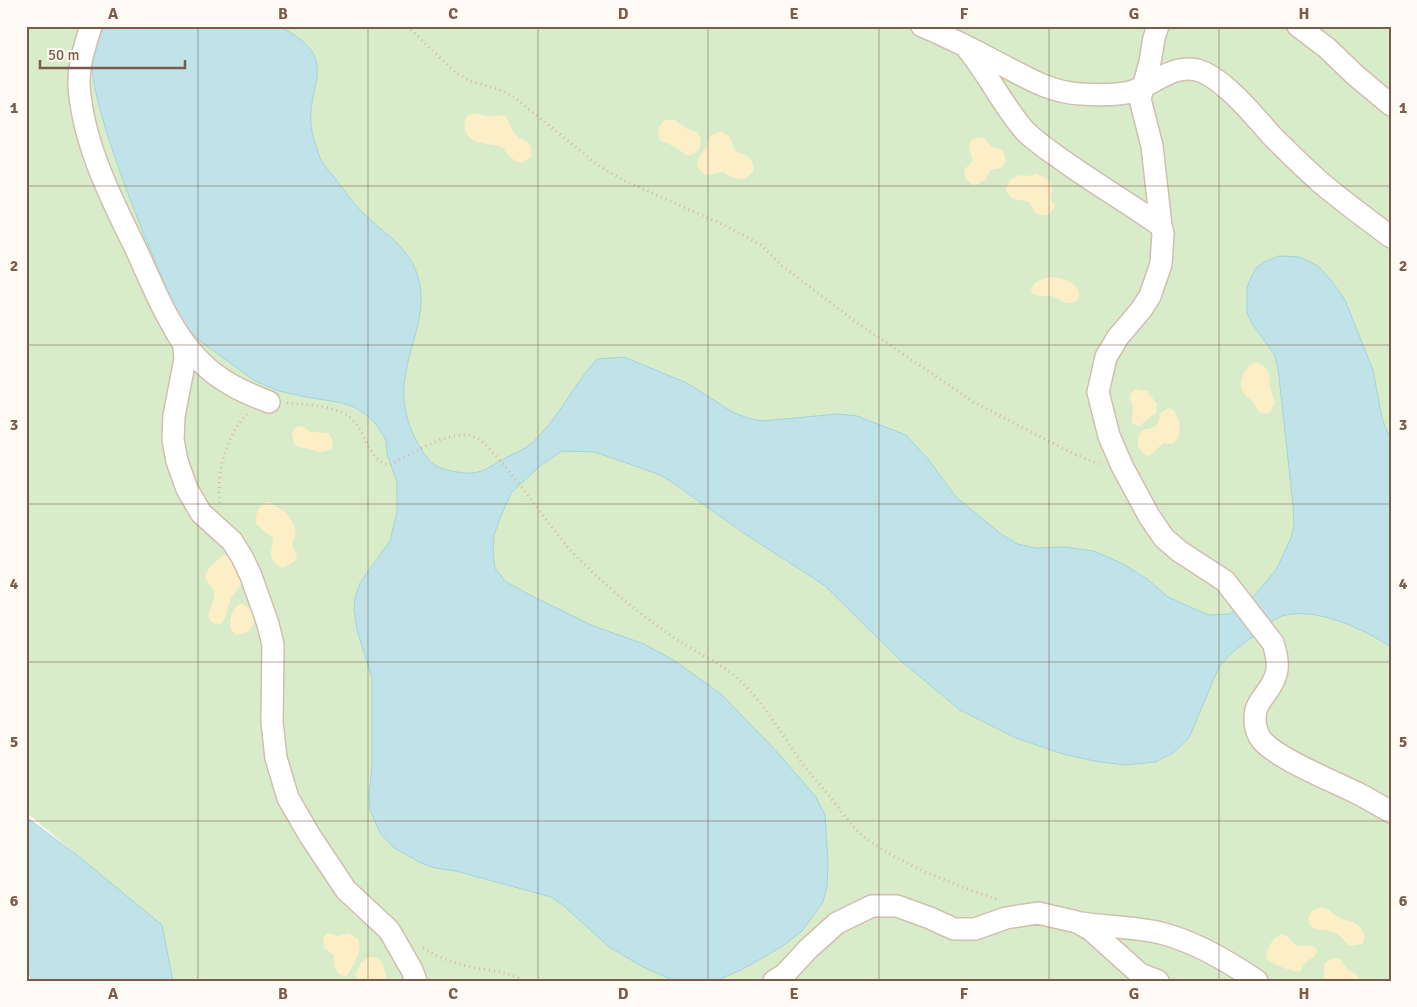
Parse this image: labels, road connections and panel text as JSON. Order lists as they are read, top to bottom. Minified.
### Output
{"scale_bar":"50 m","grid":{"columns":["A","B","C","D","E","F","G","H"],"rows":["1","2","3","4","5","6"]}}
